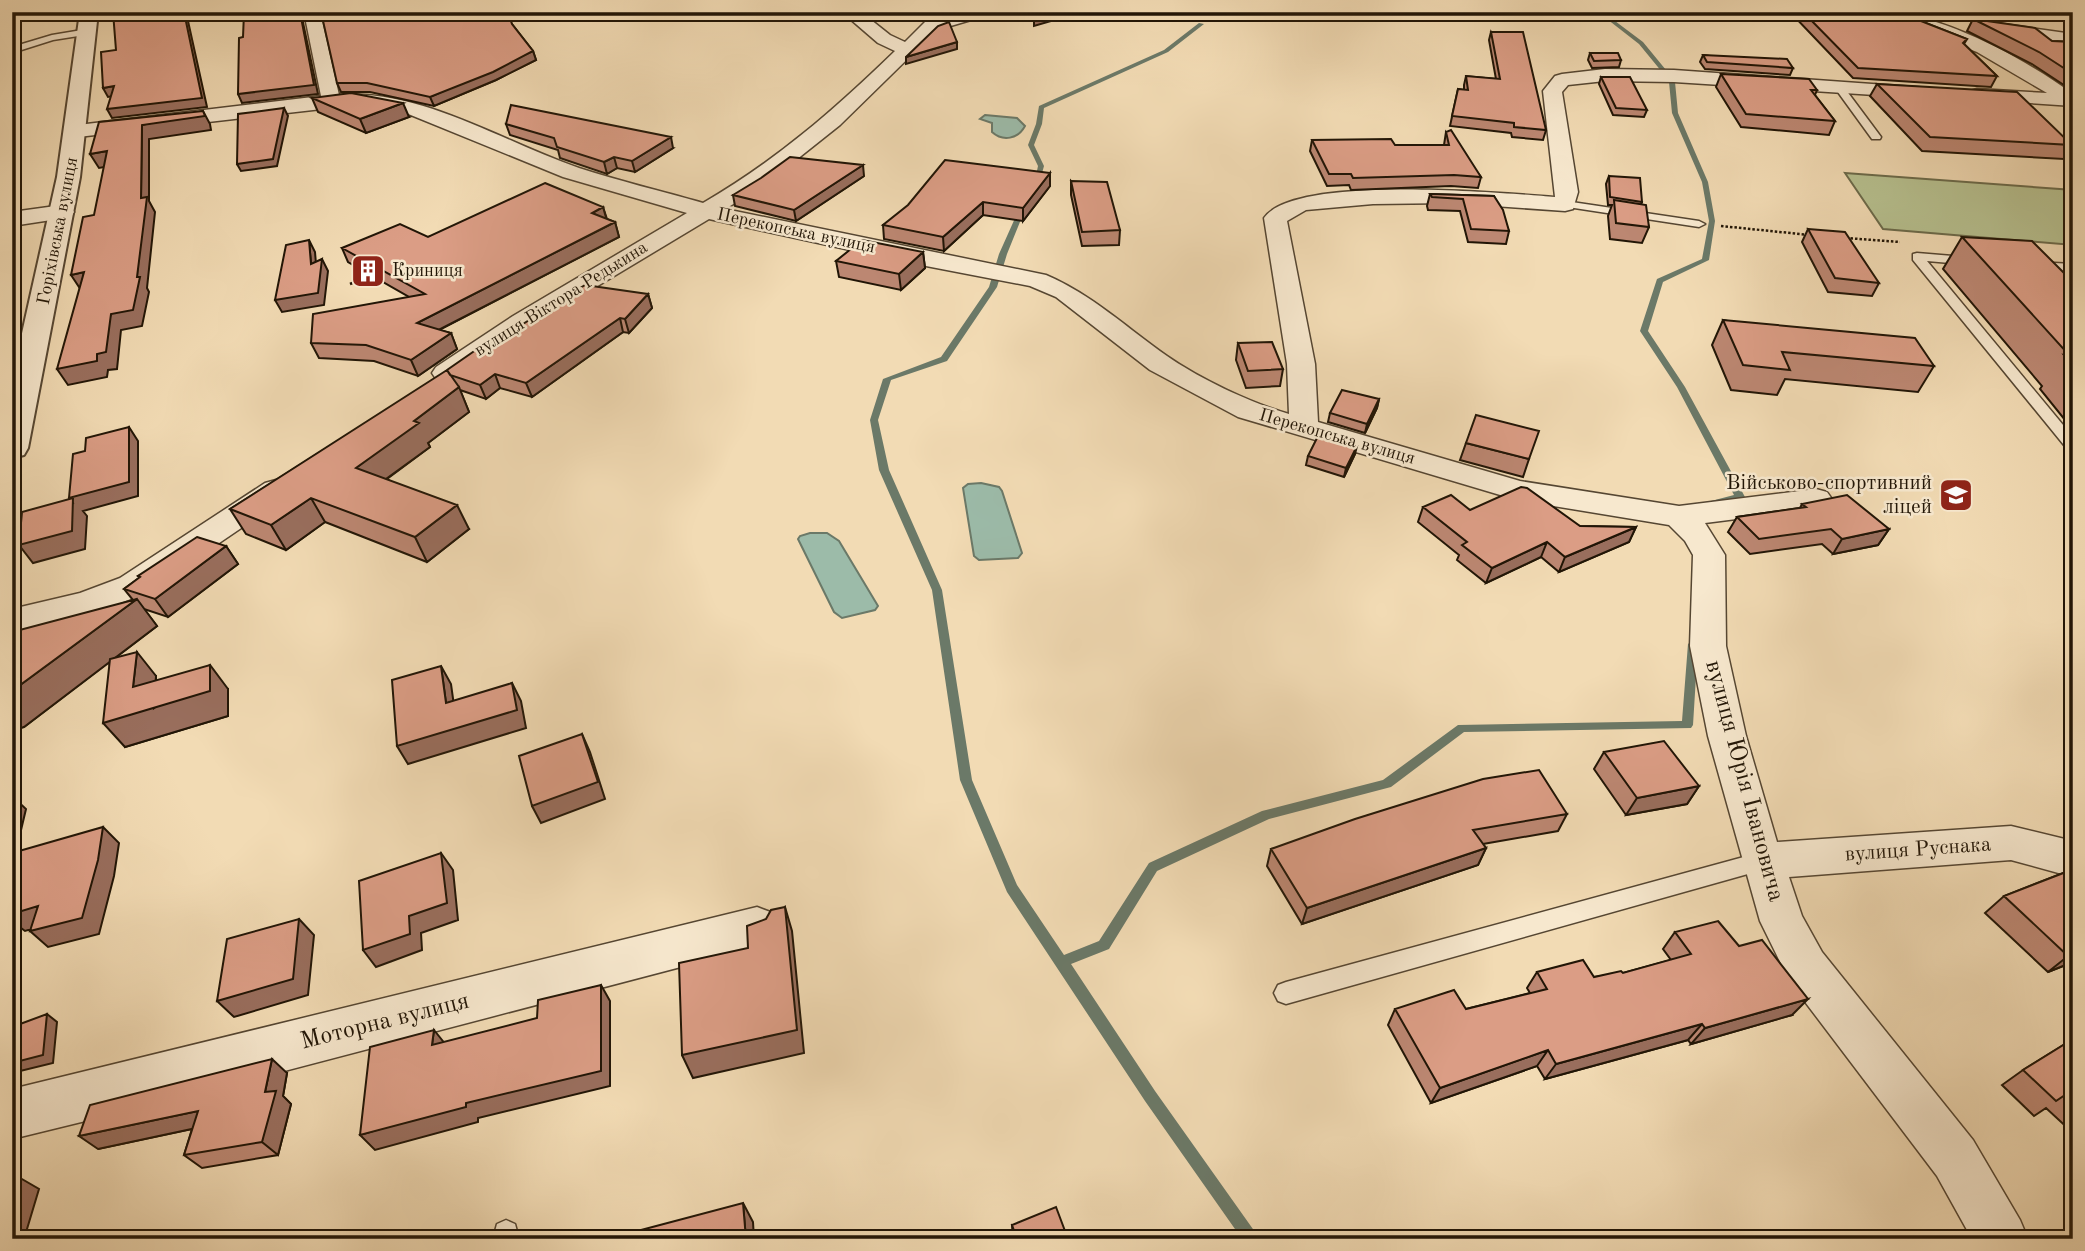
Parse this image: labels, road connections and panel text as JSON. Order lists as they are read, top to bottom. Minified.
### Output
{"streets":{"street":["Горіхівська вулиця","Перекопська вулиця","вулиця Віктора Редькина","вулиця Юрія Івановича","вулиця Руснака","Моторна вулиця"]},"crossings":[["Горіхівська вулиця","Перекопська вулиця"],["Перекопська вулиця","вулиця Віктора Редькина"],["Перекопська вулиця","вулиця Юрія Івановича"],["вулиця Юрія Івановича","вулиця Руснака"]],"places":{"building":["Криниця"],"school or university":["Військово-спортивний ліцей"]}}
